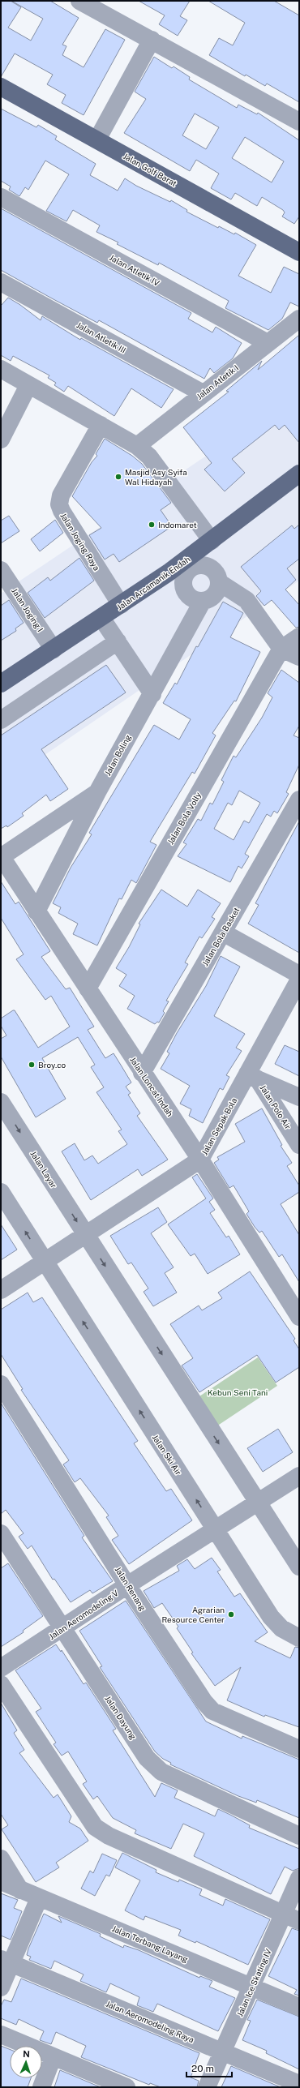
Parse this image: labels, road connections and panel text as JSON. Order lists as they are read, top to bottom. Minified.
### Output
{"streets":{"main road":["Jalan Golf Barat","Jalan Arcamanik Endah"],"street":["Jalan Atletik IV","Jalan Atletik III","Jalan Atletik I","Jalan Joging Raya","Jalan Joging I","Jalan Boling","Jalan Bola Volly","Jalan Bola Basket","Jalan Loncat Indah","Jalan Polo Air","Jalan Sepak Bola","Jalan Layar","Jalan Ski Air","Jalan Renang","Jalan Aeromodeling V","Jalan Dayung","Jalan Terbang Layang","Jalan Ice Skating IV","Jalan Aeromodeling Raya"]},"crossings":[["Jalan Atletik IV","Jalan Atletik I"],["Jalan Atletik III","Jalan Atletik I"],["Jalan Joging Raya","Jalan Arcamanik Endah"],["Jalan Arcamanik Endah","Jalan Joging I"],["Jalan Boling","Jalan Loncat Indah"],["Jalan Bola Volly","Jalan Loncat Indah"],["Jalan Bola Basket","Jalan Loncat Indah"],["Jalan Loncat Indah","Jalan Sepak Bola"],["Jalan Polo Air","Jalan Sepak Bola"],["Jalan Sepak Bola","Jalan Layar"],["Jalan Sepak Bola","Jalan Ski Air"],["Jalan Ski Air","Jalan Aeromodeling V"],["Jalan Renang","Jalan Aeromodeling V"],["Jalan Aeromodeling V","Jalan Dayung"],["Jalan Terbang Layang","Jalan Ice Skating IV"],["Jalan Ice Skating IV","Jalan Aeromodeling Raya"]],"parks":["Kebun Seni Tani"],"places":["Masjid Asy Syifa Wal Hidayah","Indomaret","Broy.co","Agrarian Resource Center"],"scale_bar":"20 m","north":"top"}
